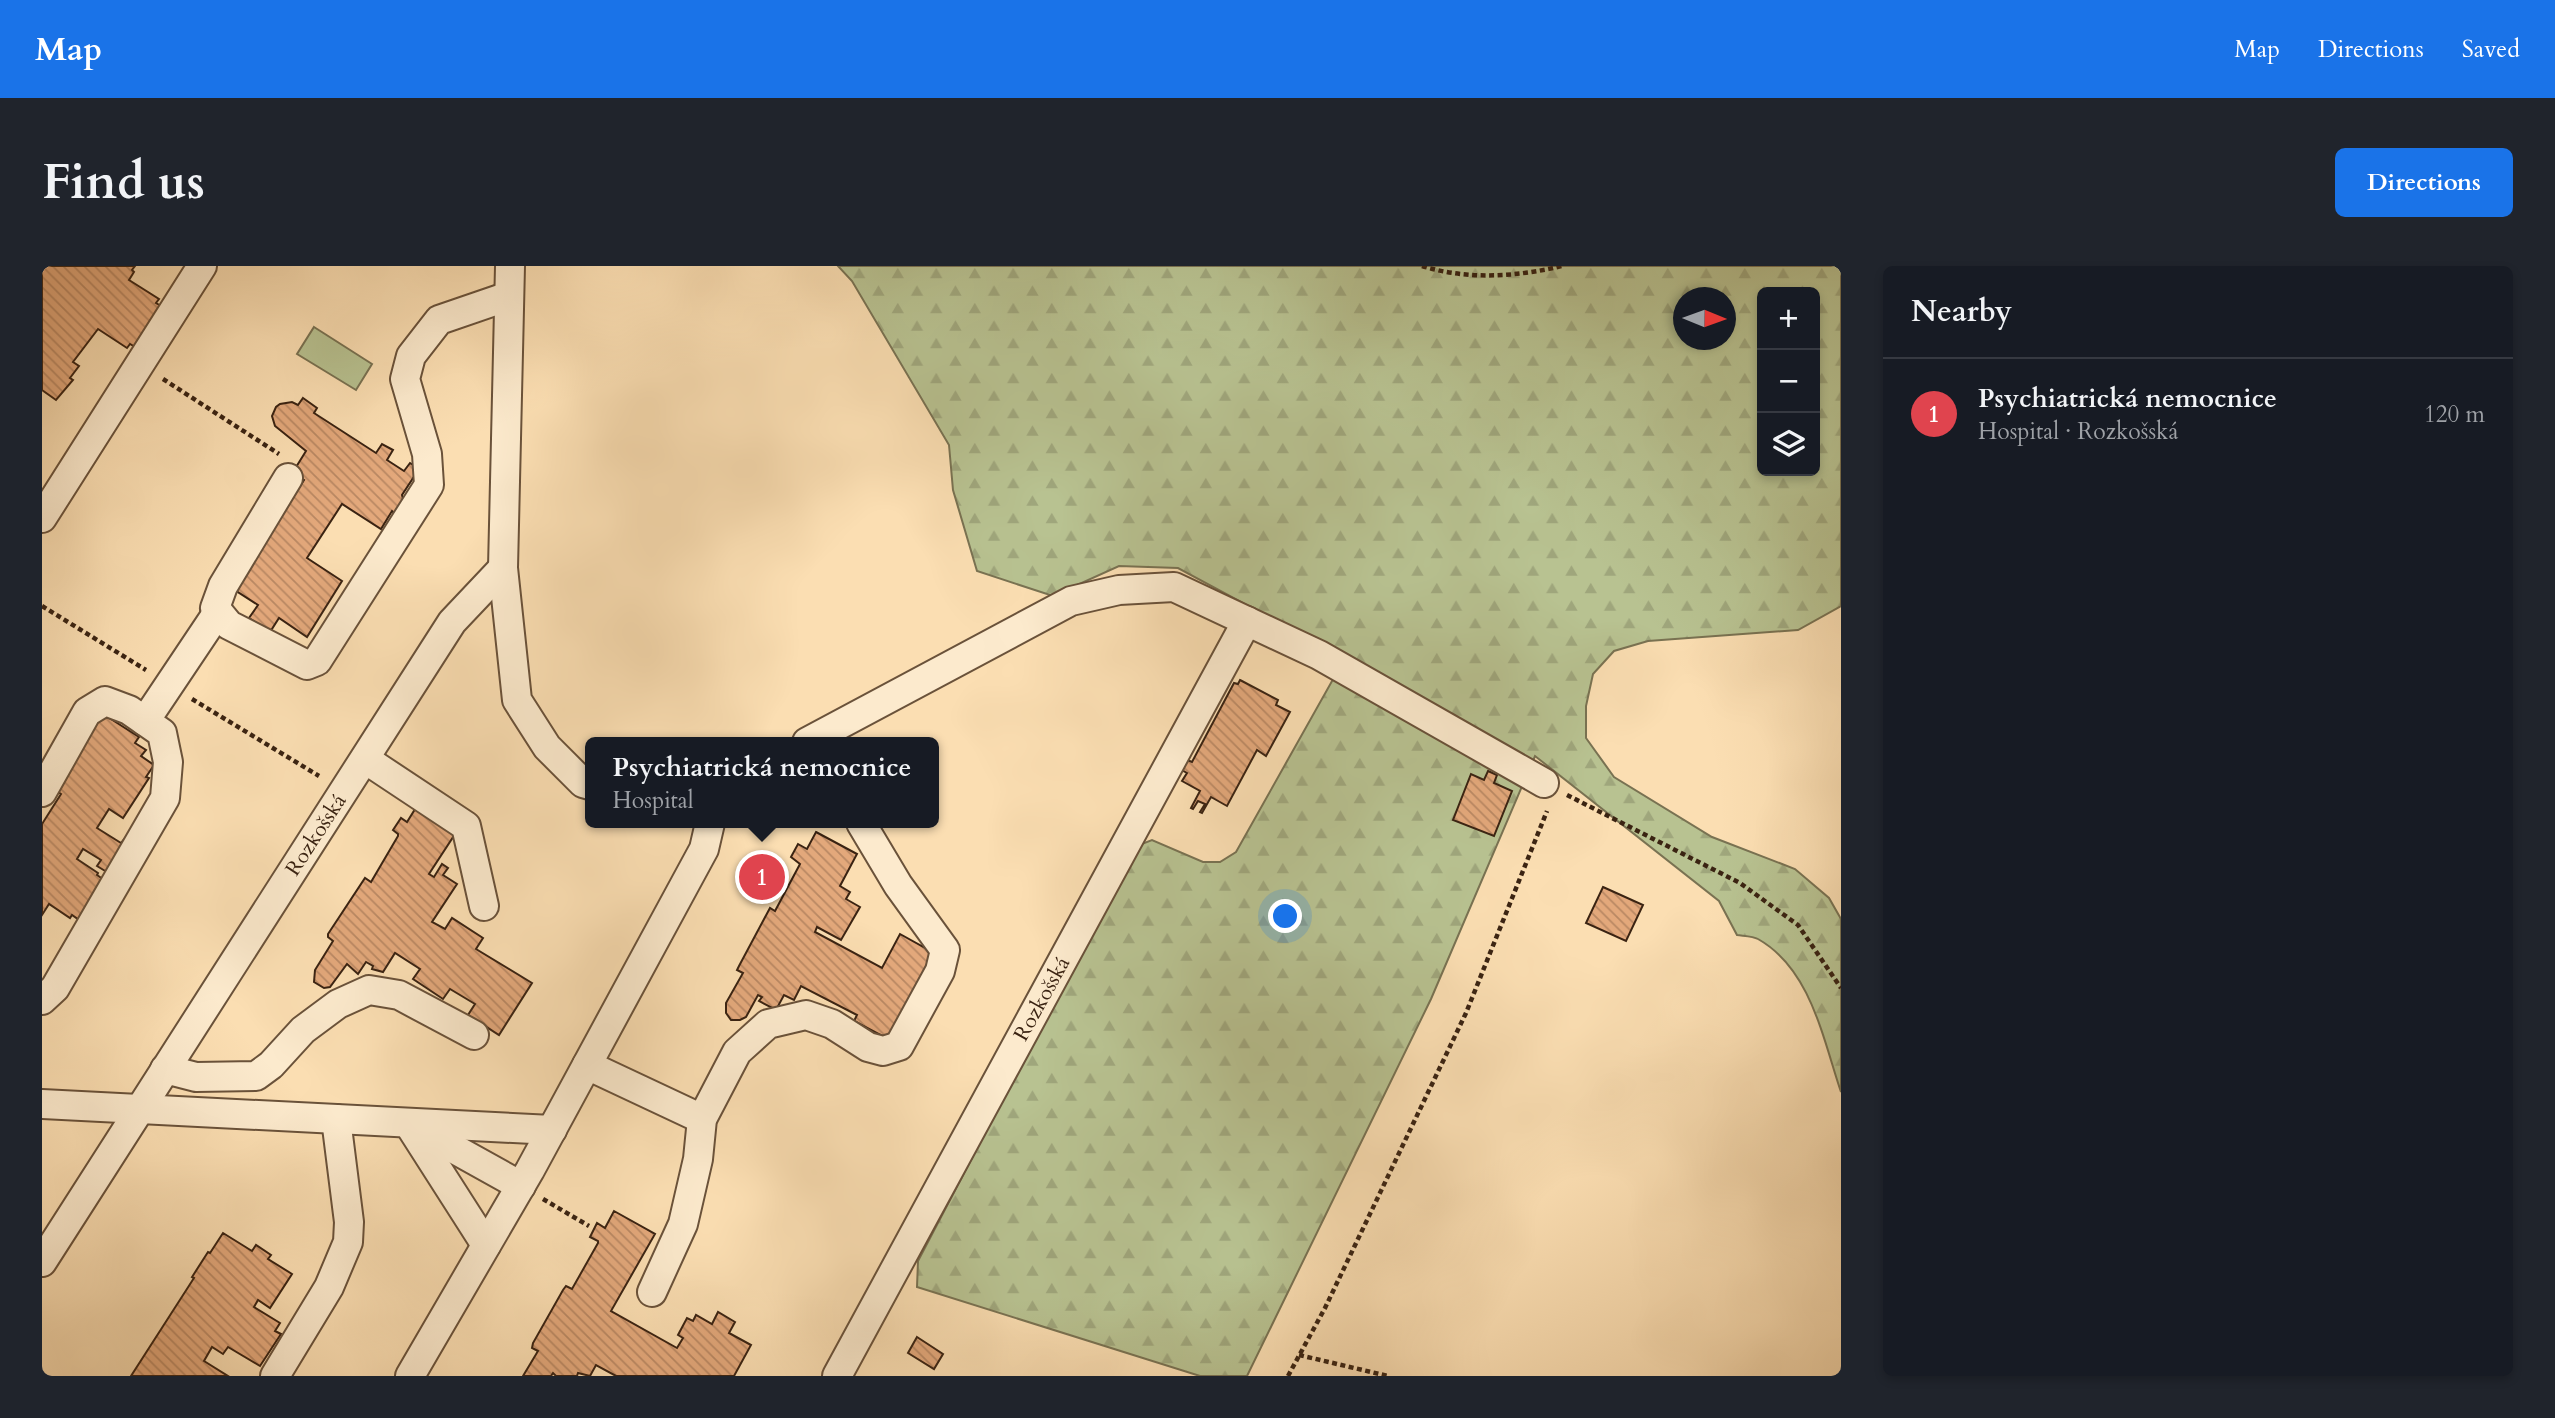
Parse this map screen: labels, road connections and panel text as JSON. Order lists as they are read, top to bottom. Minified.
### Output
{"streets":{"street":["Rozkošská"]},"north":"right","page":{"header":"Map","nav":["Map","Directions","Saved"],"buttons":"Directions","title":"Find us","heading":"Nearby","map_buttons":["+","−"],"list":[{"mark":"1","name":"Psychiatrická nemocnice","note":"Hospital · Rozkošská","value":"120 m"}],"popup":["Psychiatrická nemocnice","Hospital"],"pins":"1"}}
